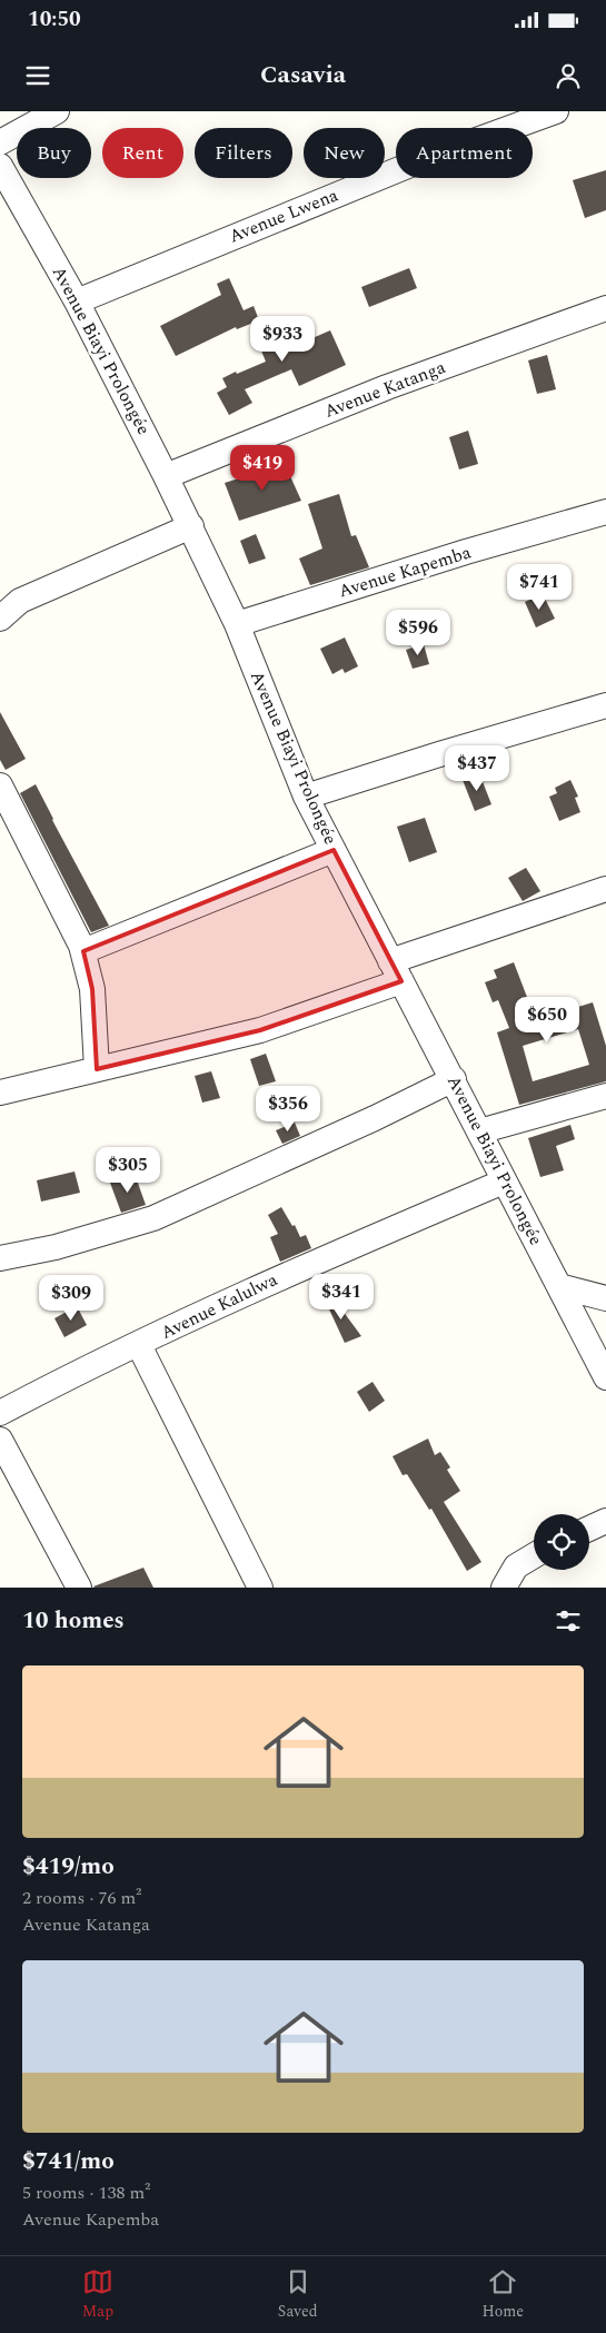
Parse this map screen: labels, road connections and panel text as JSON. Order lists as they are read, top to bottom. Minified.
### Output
{"streets":{"street":["Avenue Lwena","Avenue Biayi Prolongée","Avenue Katanga","Avenue Kapemba","Avenue Kalulwa"]},"crossings":[["Avenue Lwena","Avenue Biayi Prolongée"],["Avenue Biayi Prolongée","Avenue Katanga"],["Avenue Biayi Prolongée","Avenue Kapemba"],["Avenue Biayi Prolongée","Avenue Kalulwa"]],"page":{"status":"10:50","header":"Casavia","chip":["Buy","Rent","Filters","New","Apartment"],"price":["$933","$419","$741","$596","$437","$650","$356","$305","$341","$309"],"heading":"10 homes","list":[{"name":"$419/mo","note":"2 rooms · 76 m² · Avenue Katanga"},{"name":"$741/mo","note":"5 rooms · 138 m² · Avenue Kapemba"}],"tabs":["Map","Saved","Home"]}}
